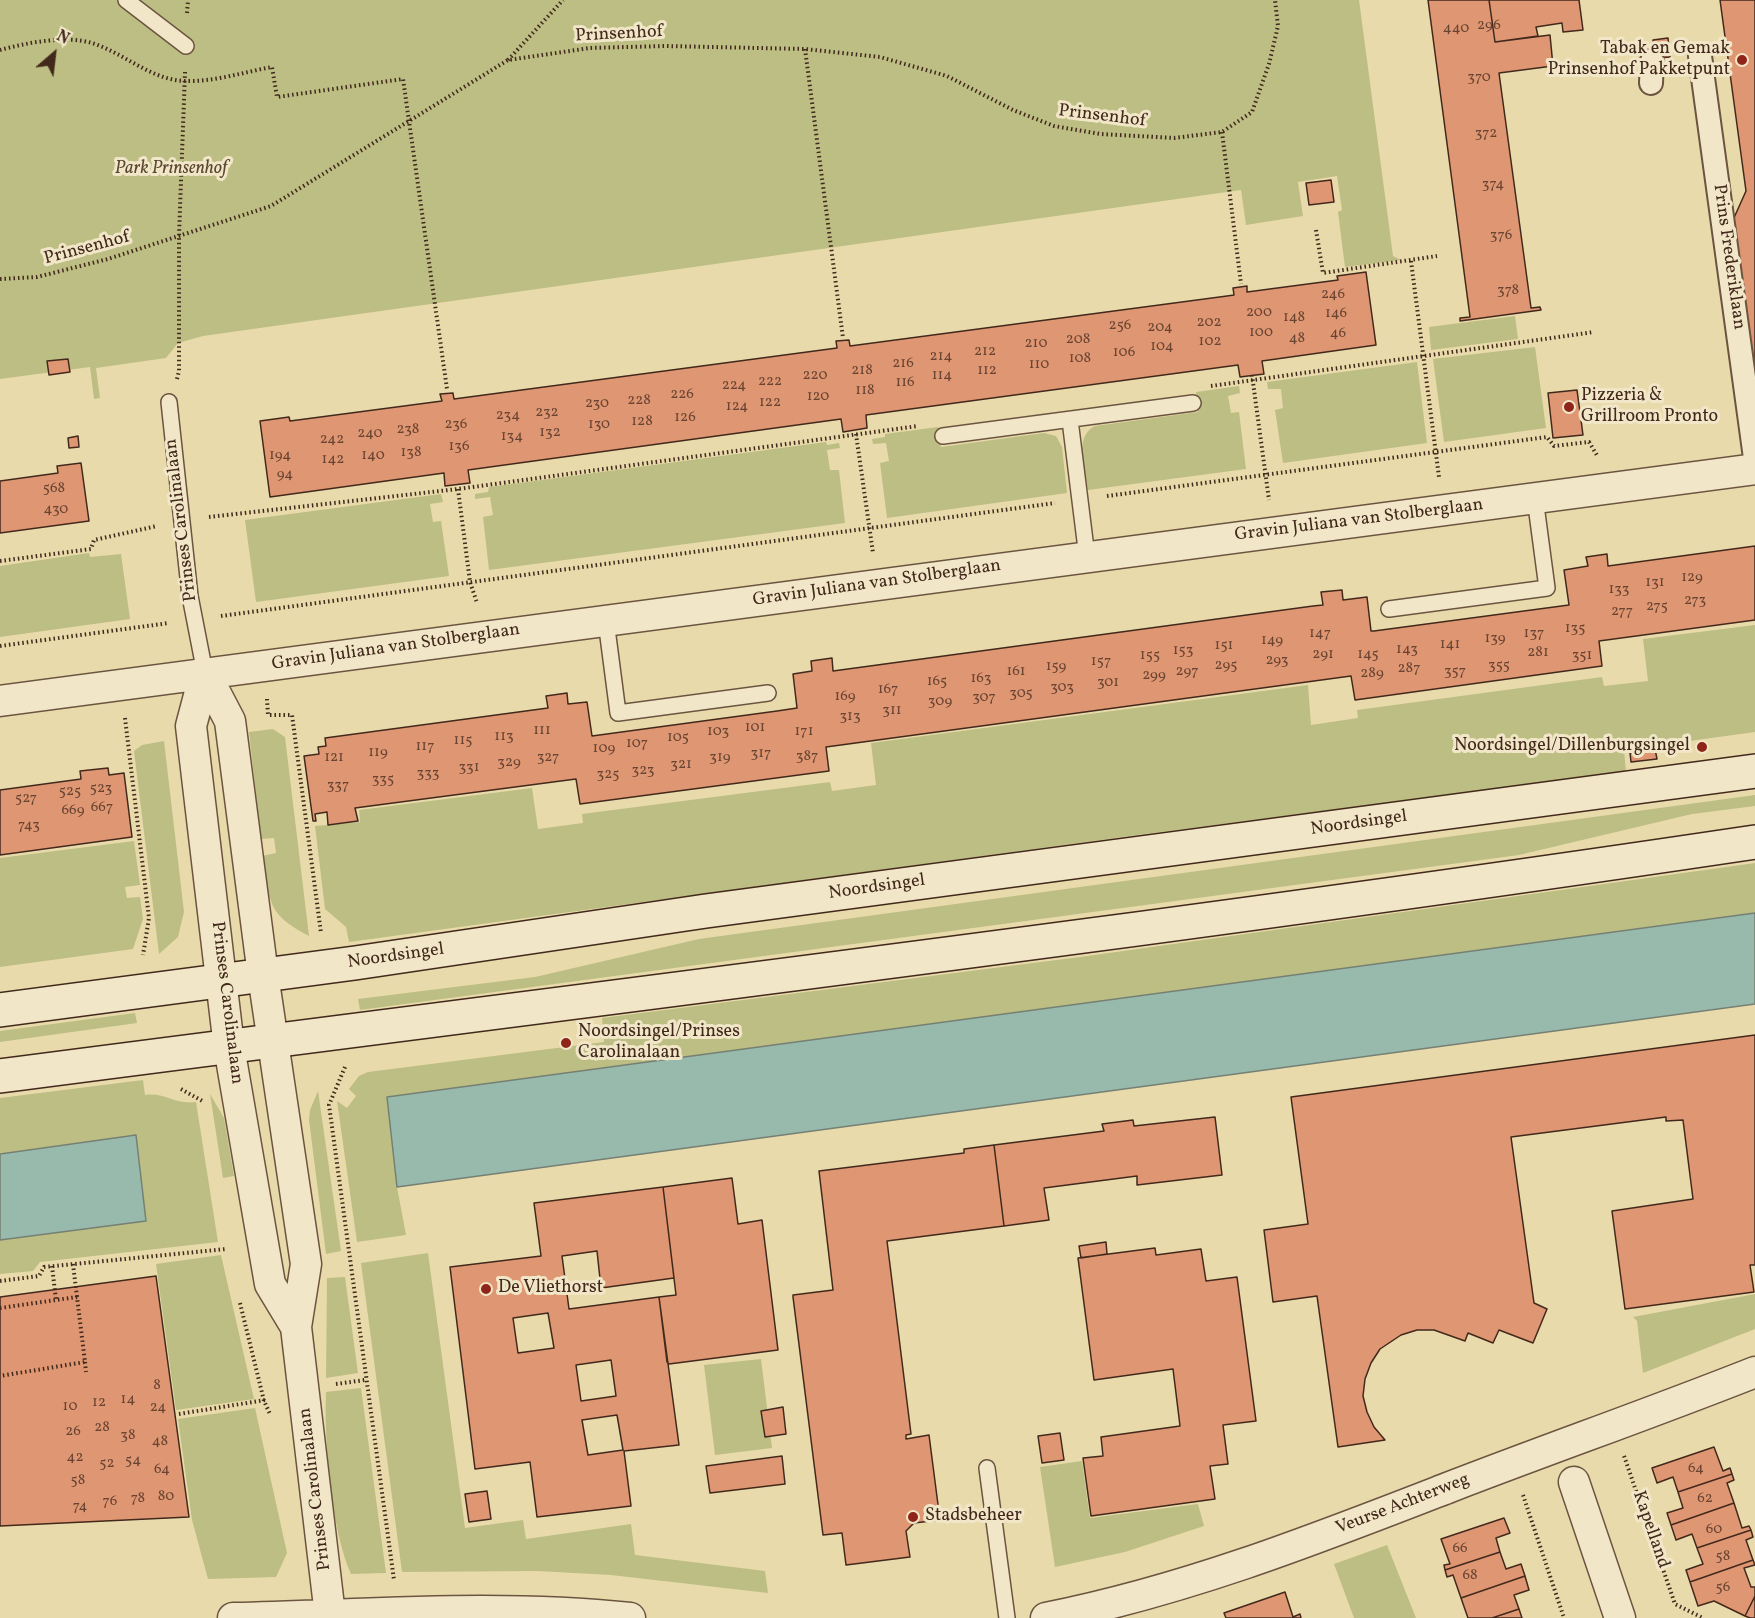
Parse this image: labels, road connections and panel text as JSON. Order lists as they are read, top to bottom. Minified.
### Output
{"streets":{"main road":["Noordsingel"],"street":["Prins Frederiklaan","Prinses Carolinalaan","Gravin Juliana van Stolberglaan","Veurse Achterweg"],"path":["Prinsenhof","Kapelland"]},"crossings":[["Prinses Carolinalaan","Gravin Juliana van Stolberglaan"],["Prinses Carolinalaan","Noordsingel"],["Veurse Achterweg","Kapelland"]],"parks":["Park Prinsenhof"],"places":["Tabak en Gemak Prinsenhof Pakketpunt","Pizzeria & Grillroom Pronto","Noordsingel/Dillenburgsingel","Noordsingel/Prinses Carolinalaan","De Vliethorst","Stadsbeheer"],"house_numbers":["296","440","370","372","374","376","378","246","200","146","148","202","256","204","100","46","48","208","102","210","104","212","106","214","108","216","110","218","112","220","114","222","116","224","118","226","120","228","122","230","124","232","234","126","128","236","130","238","132","240","134","242","136","138","194","140","142","94","568","430","129","131","133","273","275","277","135","147","137","139","149","141","151","143","153","281","291","145","155","351","293","157","295","355","159","287","161","297","357","289","299","163","165","301","303","167","305","169","307","309","311","313","101","111","103","171","113","105","115","107","117","109","119","317","387","121","327","319","329","321","331","323","333","325","335","337","523","525","527","667","669","743","8","14","12","10","24","28","26","38","48","42","54","52","64","64","58","80","78","62","76","74","60","66","58","68","56"],"north":"top right"}
